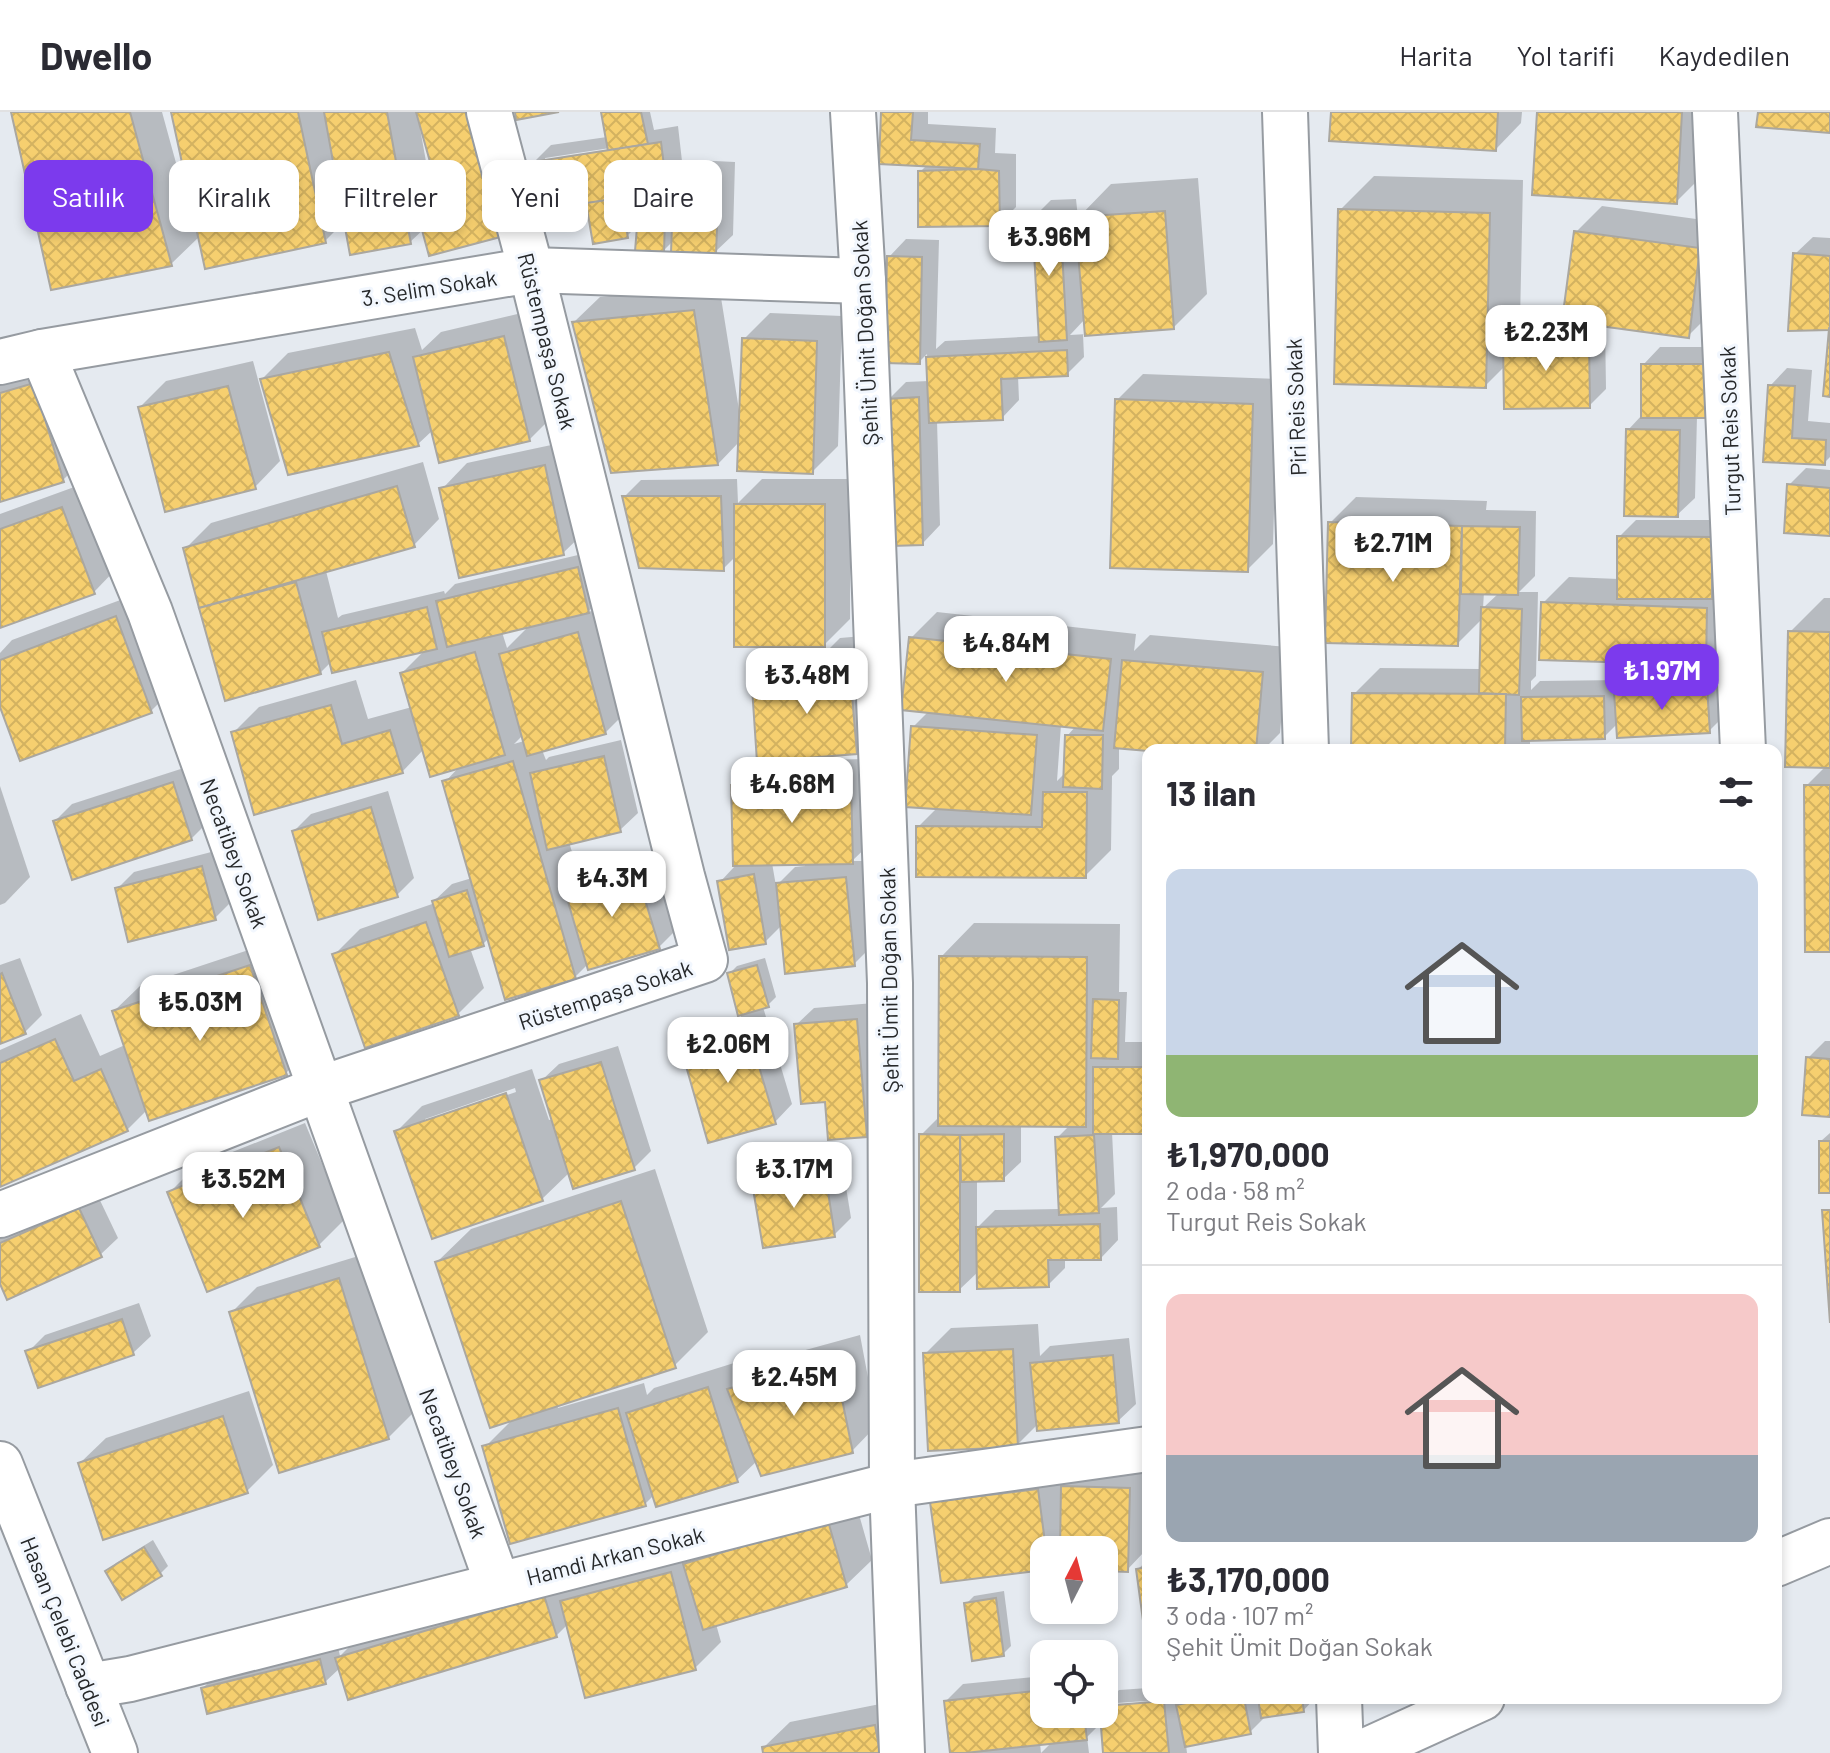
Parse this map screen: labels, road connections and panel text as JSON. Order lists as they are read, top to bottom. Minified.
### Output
{"streets":{"street":["3. Selim Sokak","Şehit Ümit Doğan Sokak","Rüstempaşa Sokak","Piri Reis Sokak","Turgut Reis Sokak","Necatibey Sokak","Hamdi Arkan Sokak","Hasan Çelebi Caddesi"]},"crossings":[["3. Selim Sokak","Şehit Ümit Doğan Sokak"],["3. Selim Sokak","Rüstempaşa Sokak"],["3. Selim Sokak","Necatibey Sokak"],["Şehit Ümit Doğan Sokak","Hamdi Arkan Sokak"],["Rüstempaşa Sokak","Necatibey Sokak"],["Necatibey Sokak","Hamdi Arkan Sokak"],["Hamdi Arkan Sokak","Hasan Çelebi Caddesi"]],"north":"top","page":{"header":"Dwello","nav":["Harita","Yol tarifi","Kaydedilen"],"chip":["Satılık","Kiralık","Filtreler","Yeni","Daire"],"price":["₺3.96M","₺2.23M","₺2.71M","₺4.84M","₺1.97M","₺3.48M","₺4.68M","₺4.3M","₺5.03M","₺2.06M","₺3.17M","₺3.52M","₺2.45M"],"heading":"13 ilan","list":[{"name":"₺1,970,000","note":"2 oda · 58 m² · Turgut Reis Sokak"},{"name":"₺3,170,000","note":"3 oda · 107 m² · Şehit Ümit Doğan Sokak"}]}}
